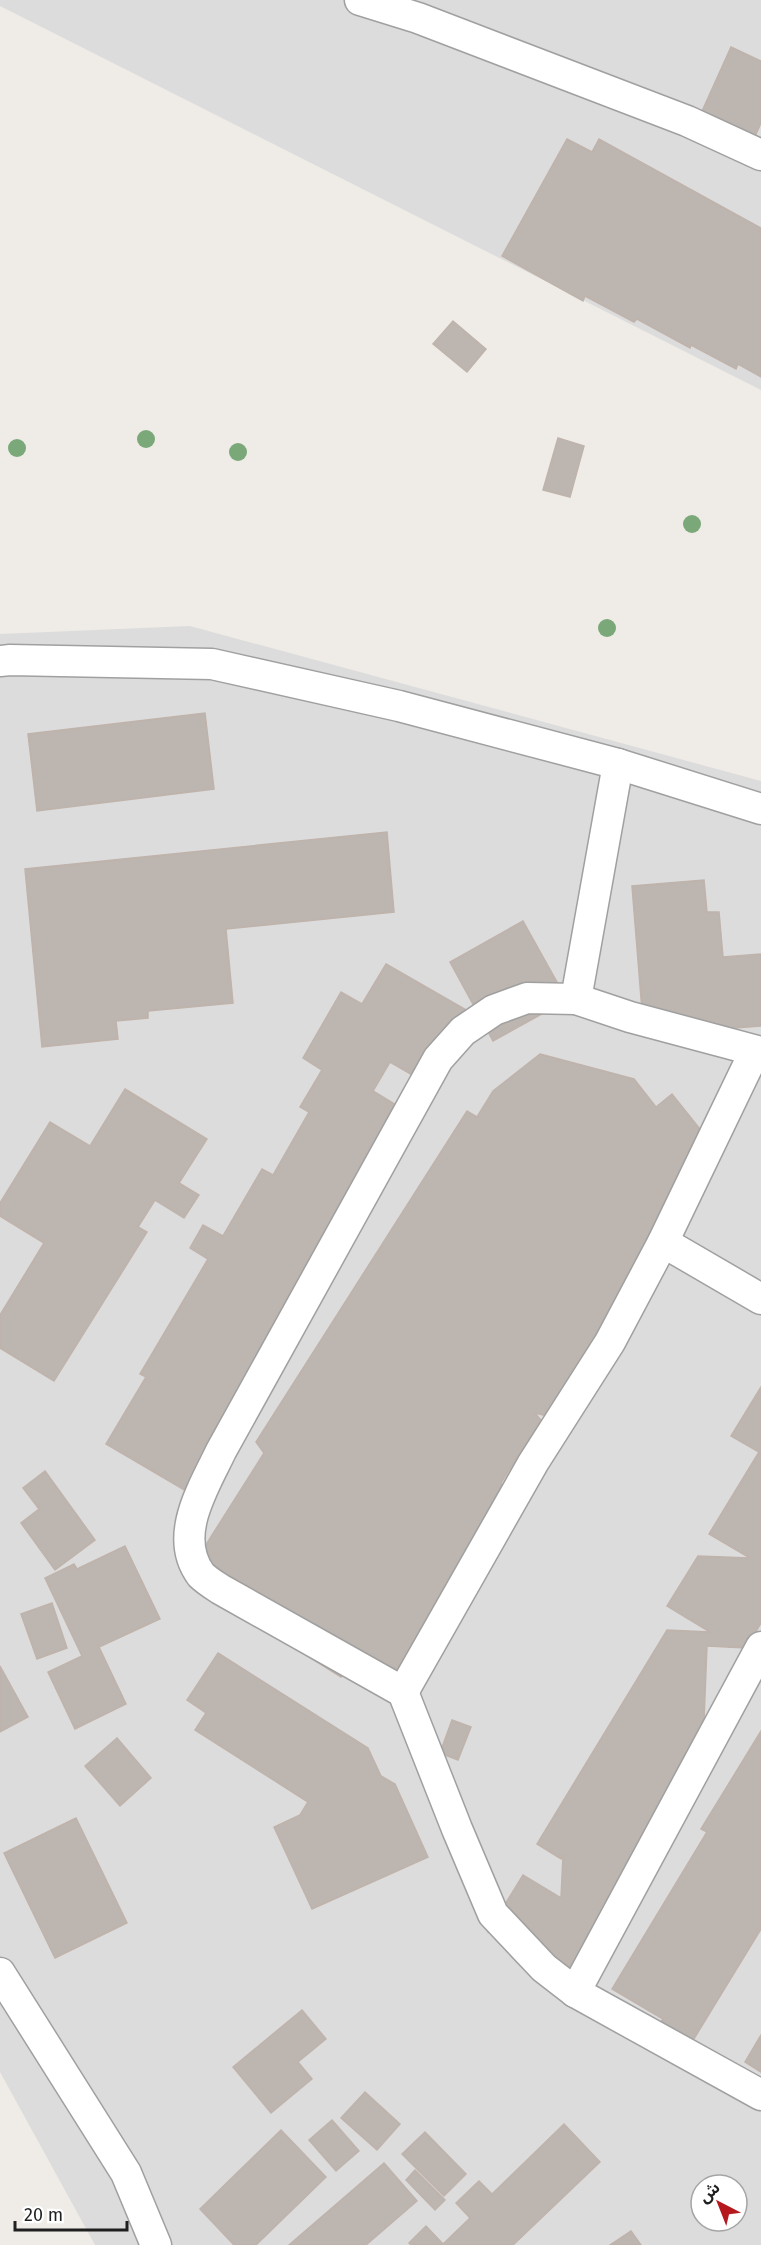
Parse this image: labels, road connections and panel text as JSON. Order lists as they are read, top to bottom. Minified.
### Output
{"scale_bar":"20 m","north":"top left"}
